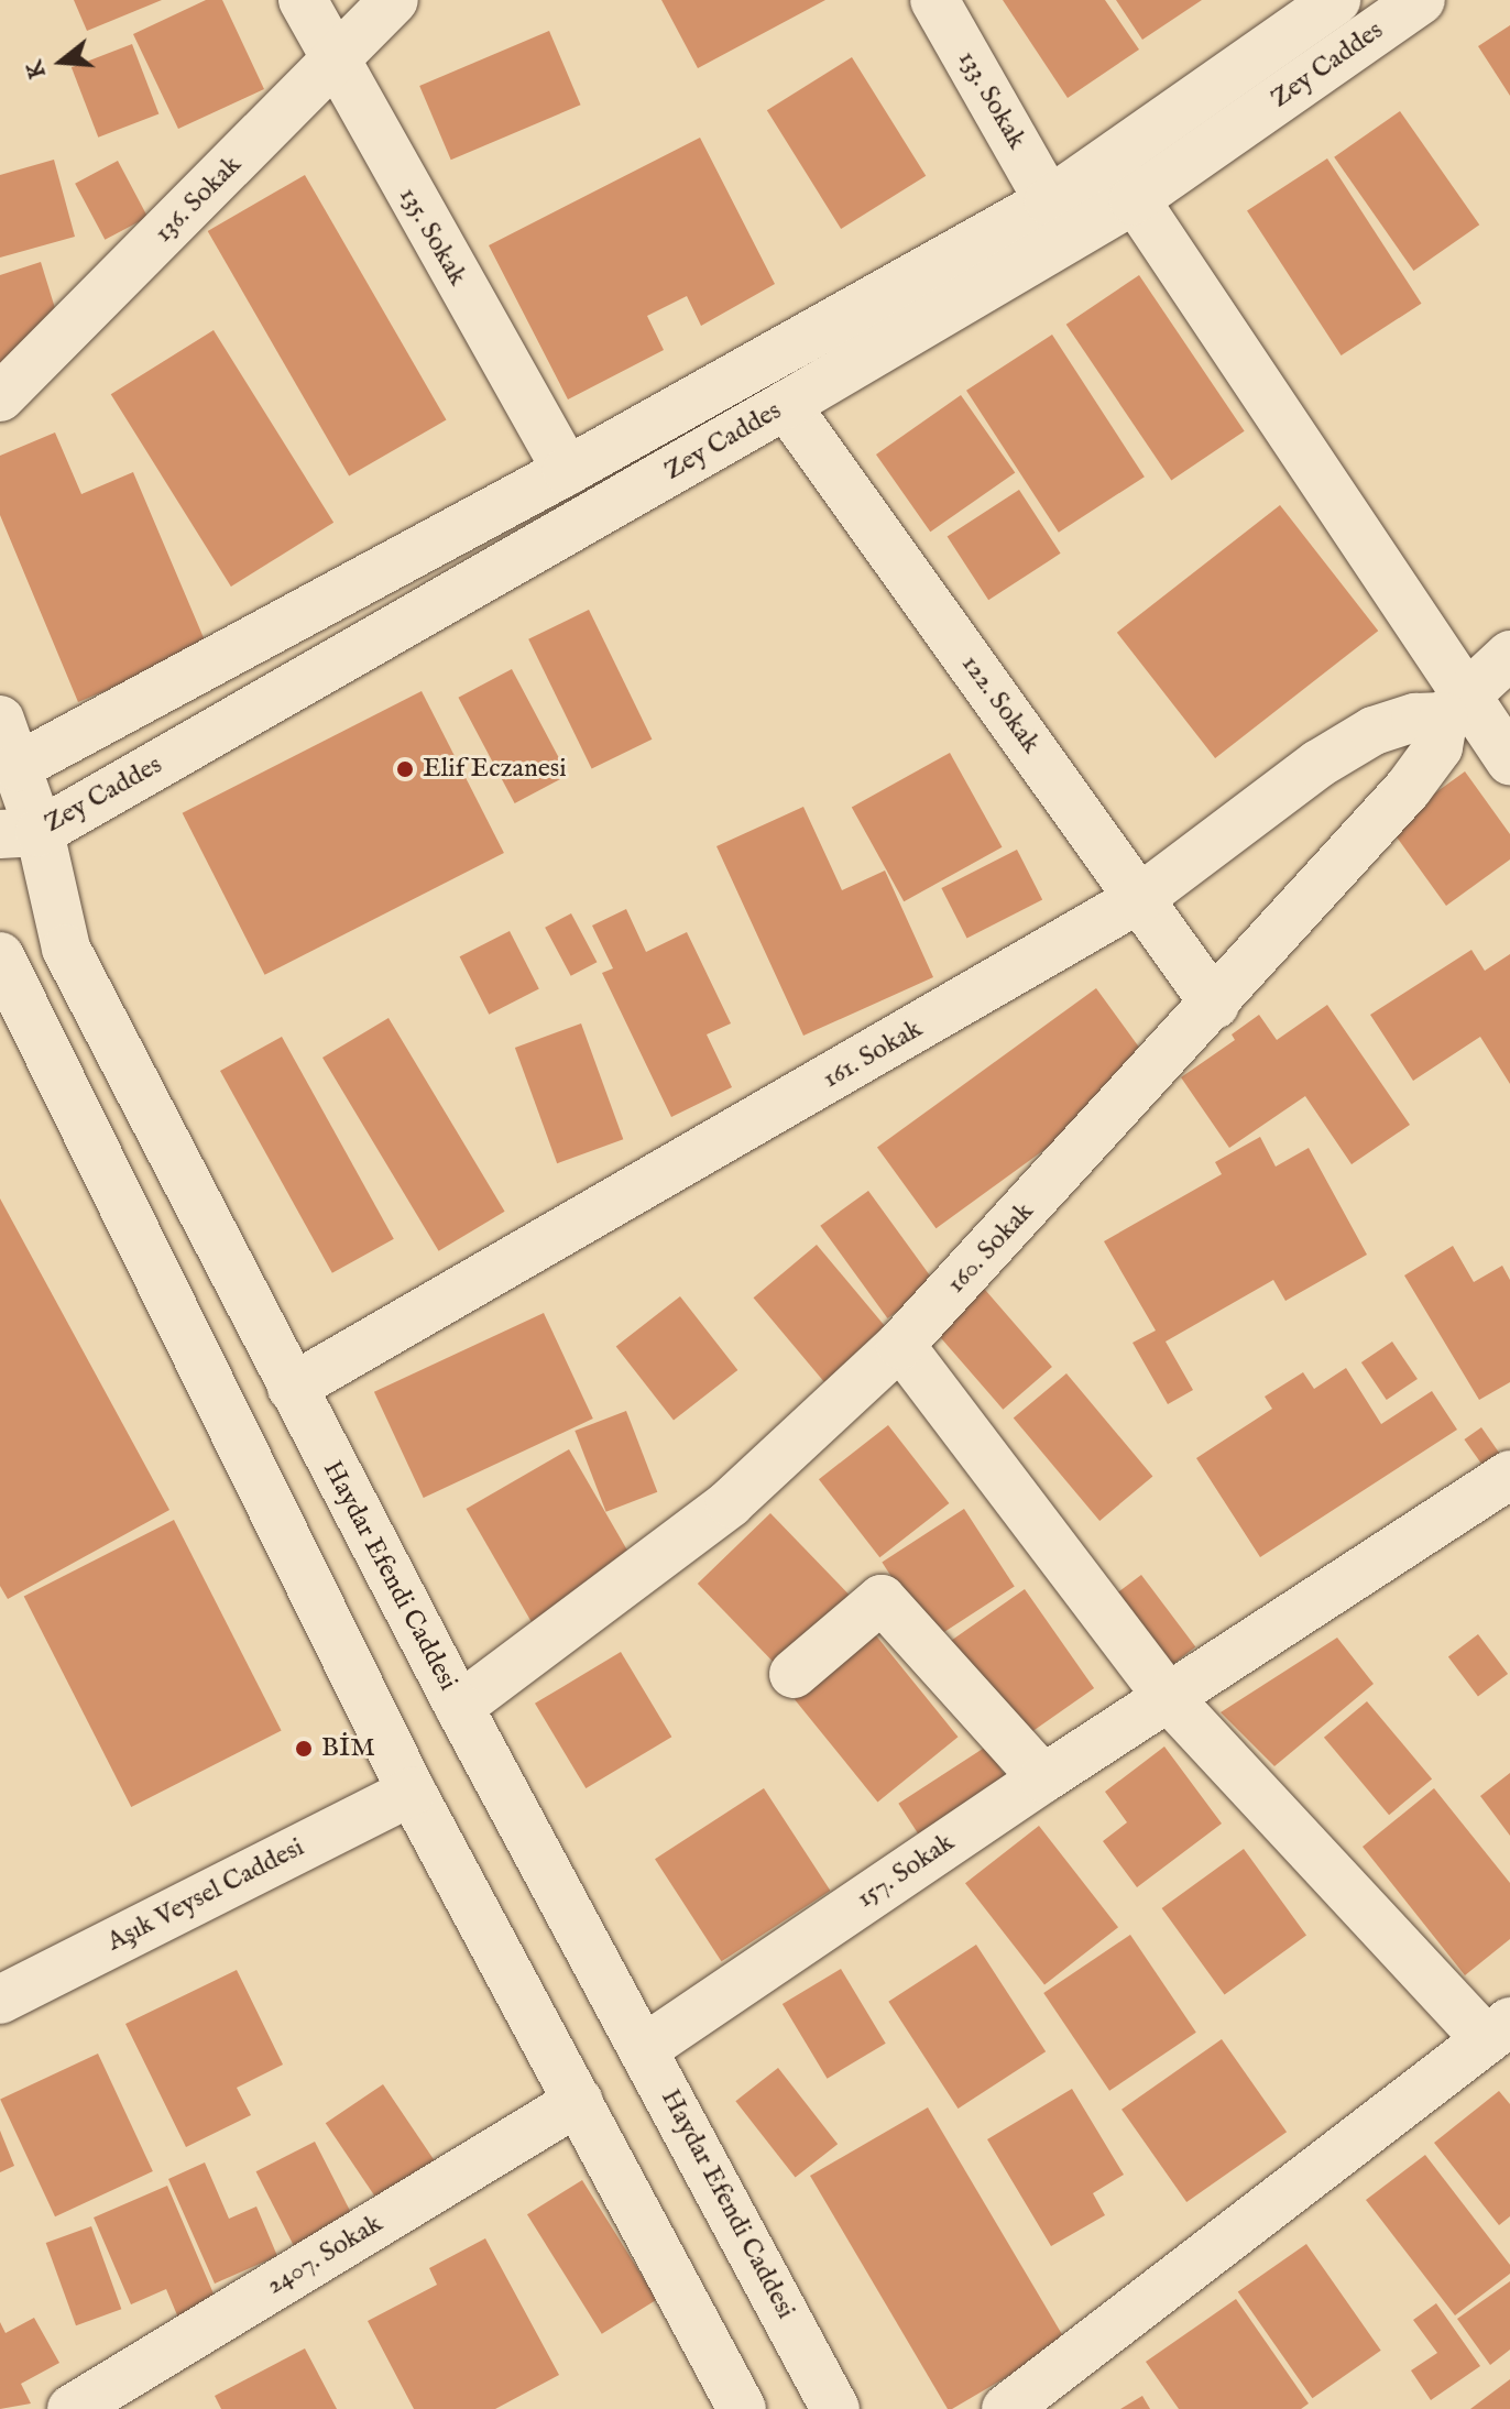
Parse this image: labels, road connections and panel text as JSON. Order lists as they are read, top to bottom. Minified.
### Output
{"streets":{"street":["Zey Caddes","133. Sokak","136. Sokak","135. Sokak","122. Sokak","161. Sokak","160. Sokak","Haydar Efendi Caddesi","157. Sokak","Aşık Veysel Caddesi","2407. Sokak"]},"crossings":[["Zey Caddes","133. Sokak"],["Zey Caddes","135. Sokak"],["Zey Caddes","122. Sokak"],["Zey Caddes","Haydar Efendi Caddesi"],["136. Sokak","135. Sokak"],["122. Sokak","161. Sokak"],["122. Sokak","160. Sokak"],["161. Sokak","160. Sokak"],["161. Sokak","Haydar Efendi Caddesi"],["160. Sokak","Haydar Efendi Caddesi"],["Haydar Efendi Caddesi","157. Sokak"]],"places":["Elif Eczanesi","BİM"],"north":"left"}
